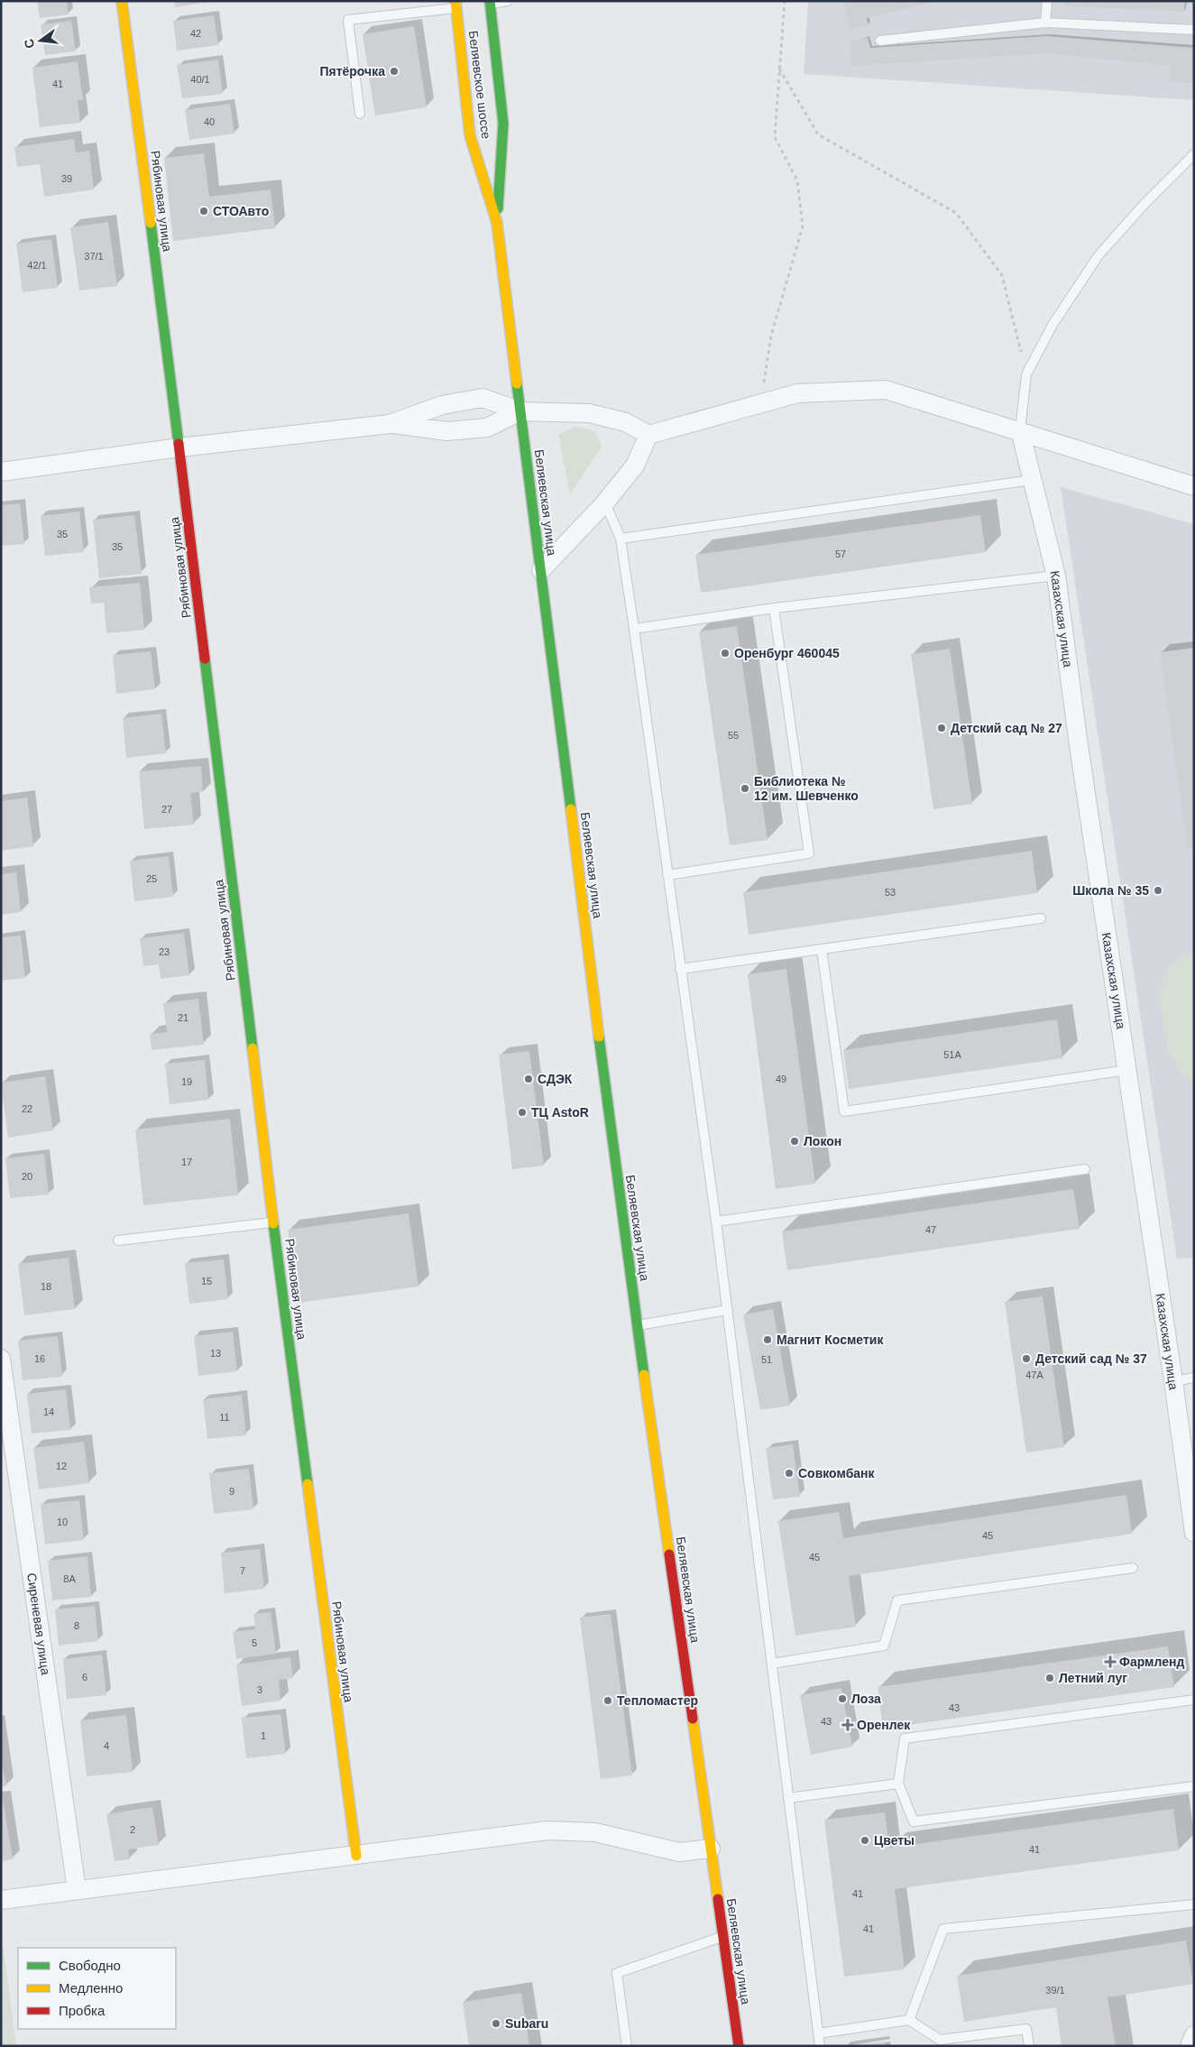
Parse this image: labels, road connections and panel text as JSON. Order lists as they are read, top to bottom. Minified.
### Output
{"streets":{"main road":["Беляевское шоссе","Рябиновая улица","Беляевская улица"],"street":["Казахская улица","Сиреневая улица"]},"crossings":[["Беляевское шоссе","Беляевская улица"]],"places":{"other":["Пятёрочка","СТОАвто","Оренбург 460045","Детский сад № 27","Библиотека № 12 им. Шевченко","Школа № 35","СДЭК","ТЦ AstoR","Локон","Магнит Косметик","Детский сад № 37","Совкомбанк","Летний луг","Лоза","Тепломастер","Цветы","Subaru"],"health":["Фармленд","Оренлек"]},"house_numbers":["42","40/1","41","40","39","37/1","42/1","35","35","57","55","27","25","53","23","21","51А","49","19","22","17","20","47","15","18","13","16","51","47А","14","11","12","9","10","45","45","7","8А","8","5","6","3","43","43","1","4","2","41","41","41","39/1"],"legend":["Свободно","Медленно","Пробка"],"north":"left"}
